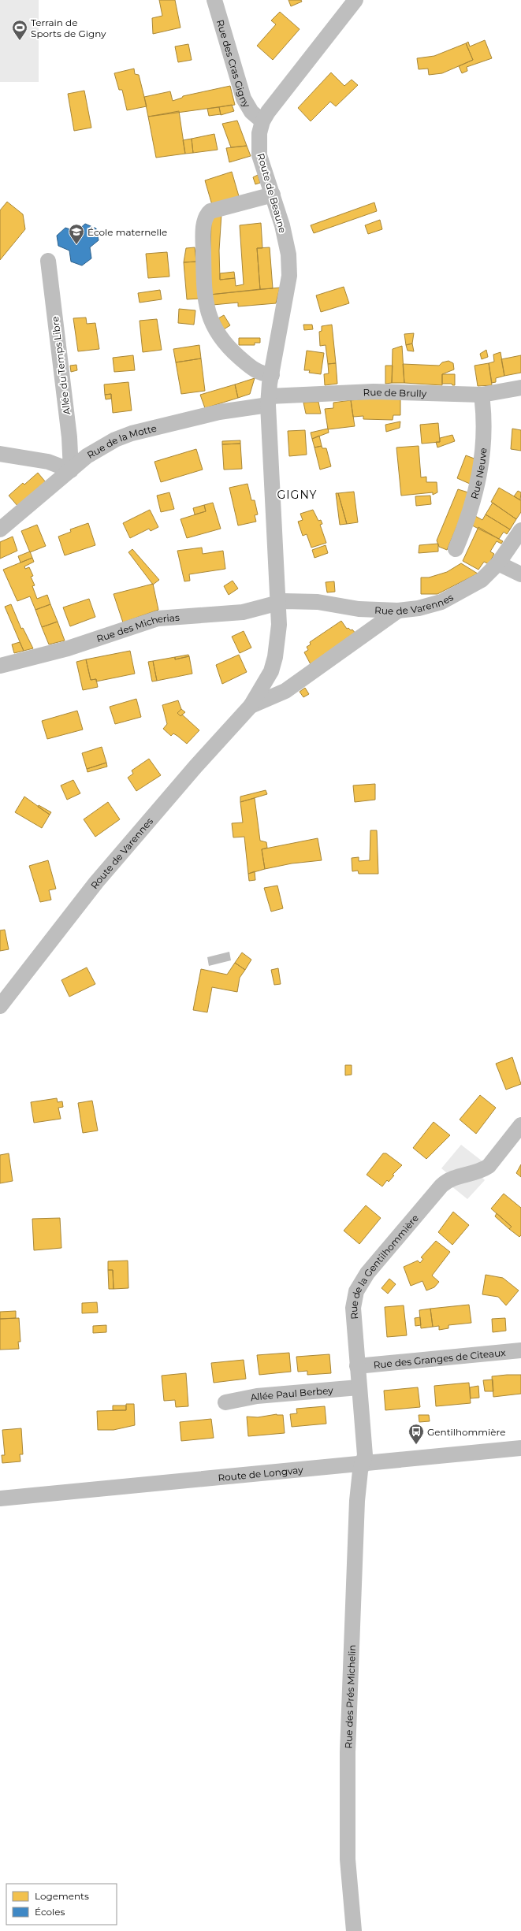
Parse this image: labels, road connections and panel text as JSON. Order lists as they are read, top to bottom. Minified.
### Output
{"streets":{"street":["Rue des Cras Gigny","Route de Beaune","Allée du Temps Libre","Rue de Brully","Rue de la Motte","Rue Neuve","Rue de Varennes","Rue des Micherias","Route de Varennes","Rue de la Gentilhommière","Rue des Granges de Citeaux","Allée Paul Berbey","Route de Longvay","Rue des Prés Michelin"]},"crossings":[["Rue des Cras Gigny","Route de Beaune"],["Route de Beaune","Rue de Brully"],["Route de Beaune","Rue de la Motte"],["Route de Beaune","Rue de Varennes"],["Route de Beaune","Rue des Micherias"],["Route de Beaune","Route de Varennes"],["Allée du Temps Libre","Rue de la Motte"],["Rue de Brully","Rue de la Motte"],["Rue de Brully","Rue Neuve"],["Rue de Varennes","Rue des Micherias"],["Rue de la Gentilhommière","Rue des Granges de Citeaux"],["Rue de la Gentilhommière","Allée Paul Berbey"],["Rue de la Gentilhommière","Route de Longvay"],["Rue de la Gentilhommière","Rue des Prés Michelin"],["Route de Longvay","Rue des Prés Michelin"]],"districts":["GIGNY"],"places":{"sports":["Terrain de Sports de Gigny"],"school or university":["École maternelle"],"bus stop":["Gentilhommière"]},"legend":["Logements","Écoles"]}
